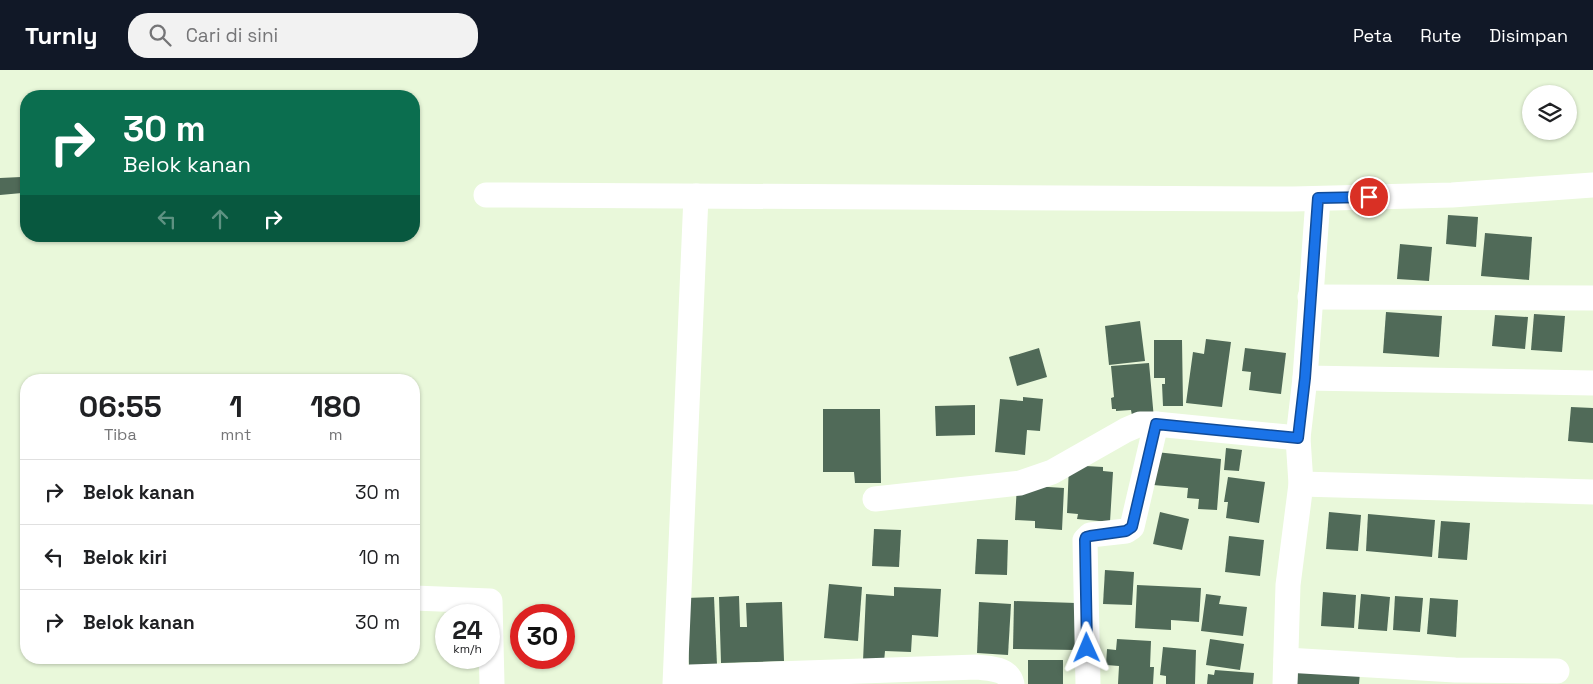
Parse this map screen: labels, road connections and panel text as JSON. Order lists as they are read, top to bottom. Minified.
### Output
{"page":{"header":"Turnly","search":"Cari di sini","nav":["Peta","Rute","Disimpan"],"turn":["30 m","Belok kanan"],"eta":["06:55","Tiba","1","mnt","180","m"],"list":[{"name":"Belok kanan","value":"30 m"},{"name":"Belok kiri","value":"10 m"},{"name":"Belok kanan","value":"30 m"}],"speed":"24 km/h","limit":"30"}}
